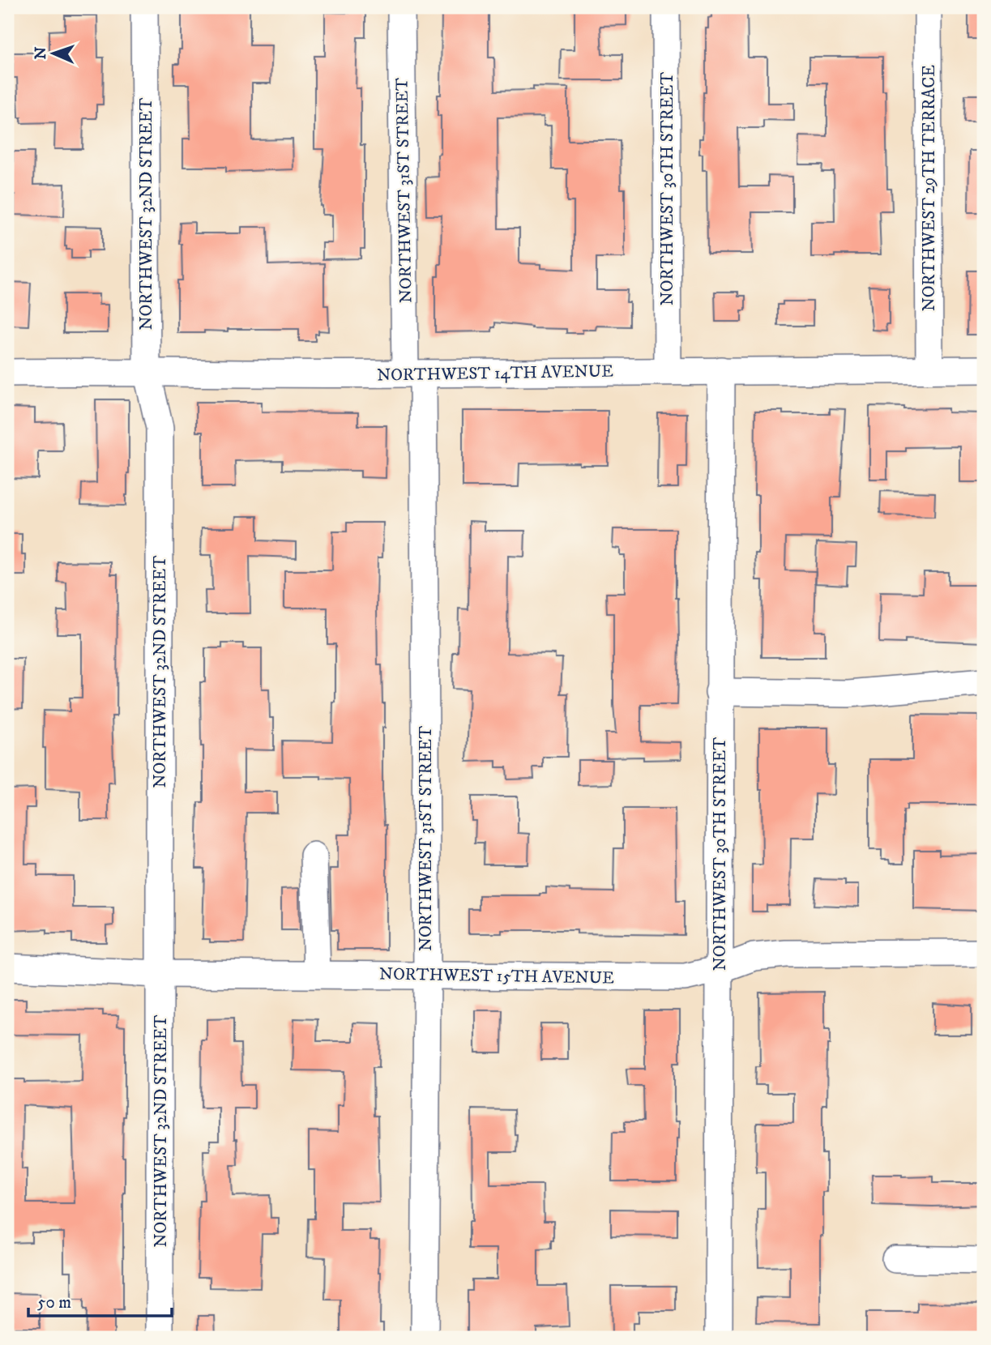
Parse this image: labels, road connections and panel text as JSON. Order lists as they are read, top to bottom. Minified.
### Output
{"streets":{"street":["NORTHWEST 29TH TERRACE","NORTHWEST 30TH STREET","NORTHWEST 31ST STREET","NORTHWEST 32ND STREET","NORTHWEST 14TH AVENUE","NORTHWEST 15TH AVENUE"]},"crossings":[["NORTHWEST 29TH TERRACE","NORTHWEST 14TH AVENUE"],["NORTHWEST 30TH STREET","NORTHWEST 14TH AVENUE"],["NORTHWEST 30TH STREET","NORTHWEST 15TH AVENUE"],["NORTHWEST 31ST STREET","NORTHWEST 14TH AVENUE"],["NORTHWEST 31ST STREET","NORTHWEST 15TH AVENUE"],["NORTHWEST 32ND STREET","NORTHWEST 14TH AVENUE"],["NORTHWEST 32ND STREET","NORTHWEST 15TH AVENUE"]],"scale_bar":"50 m","north":"left"}
